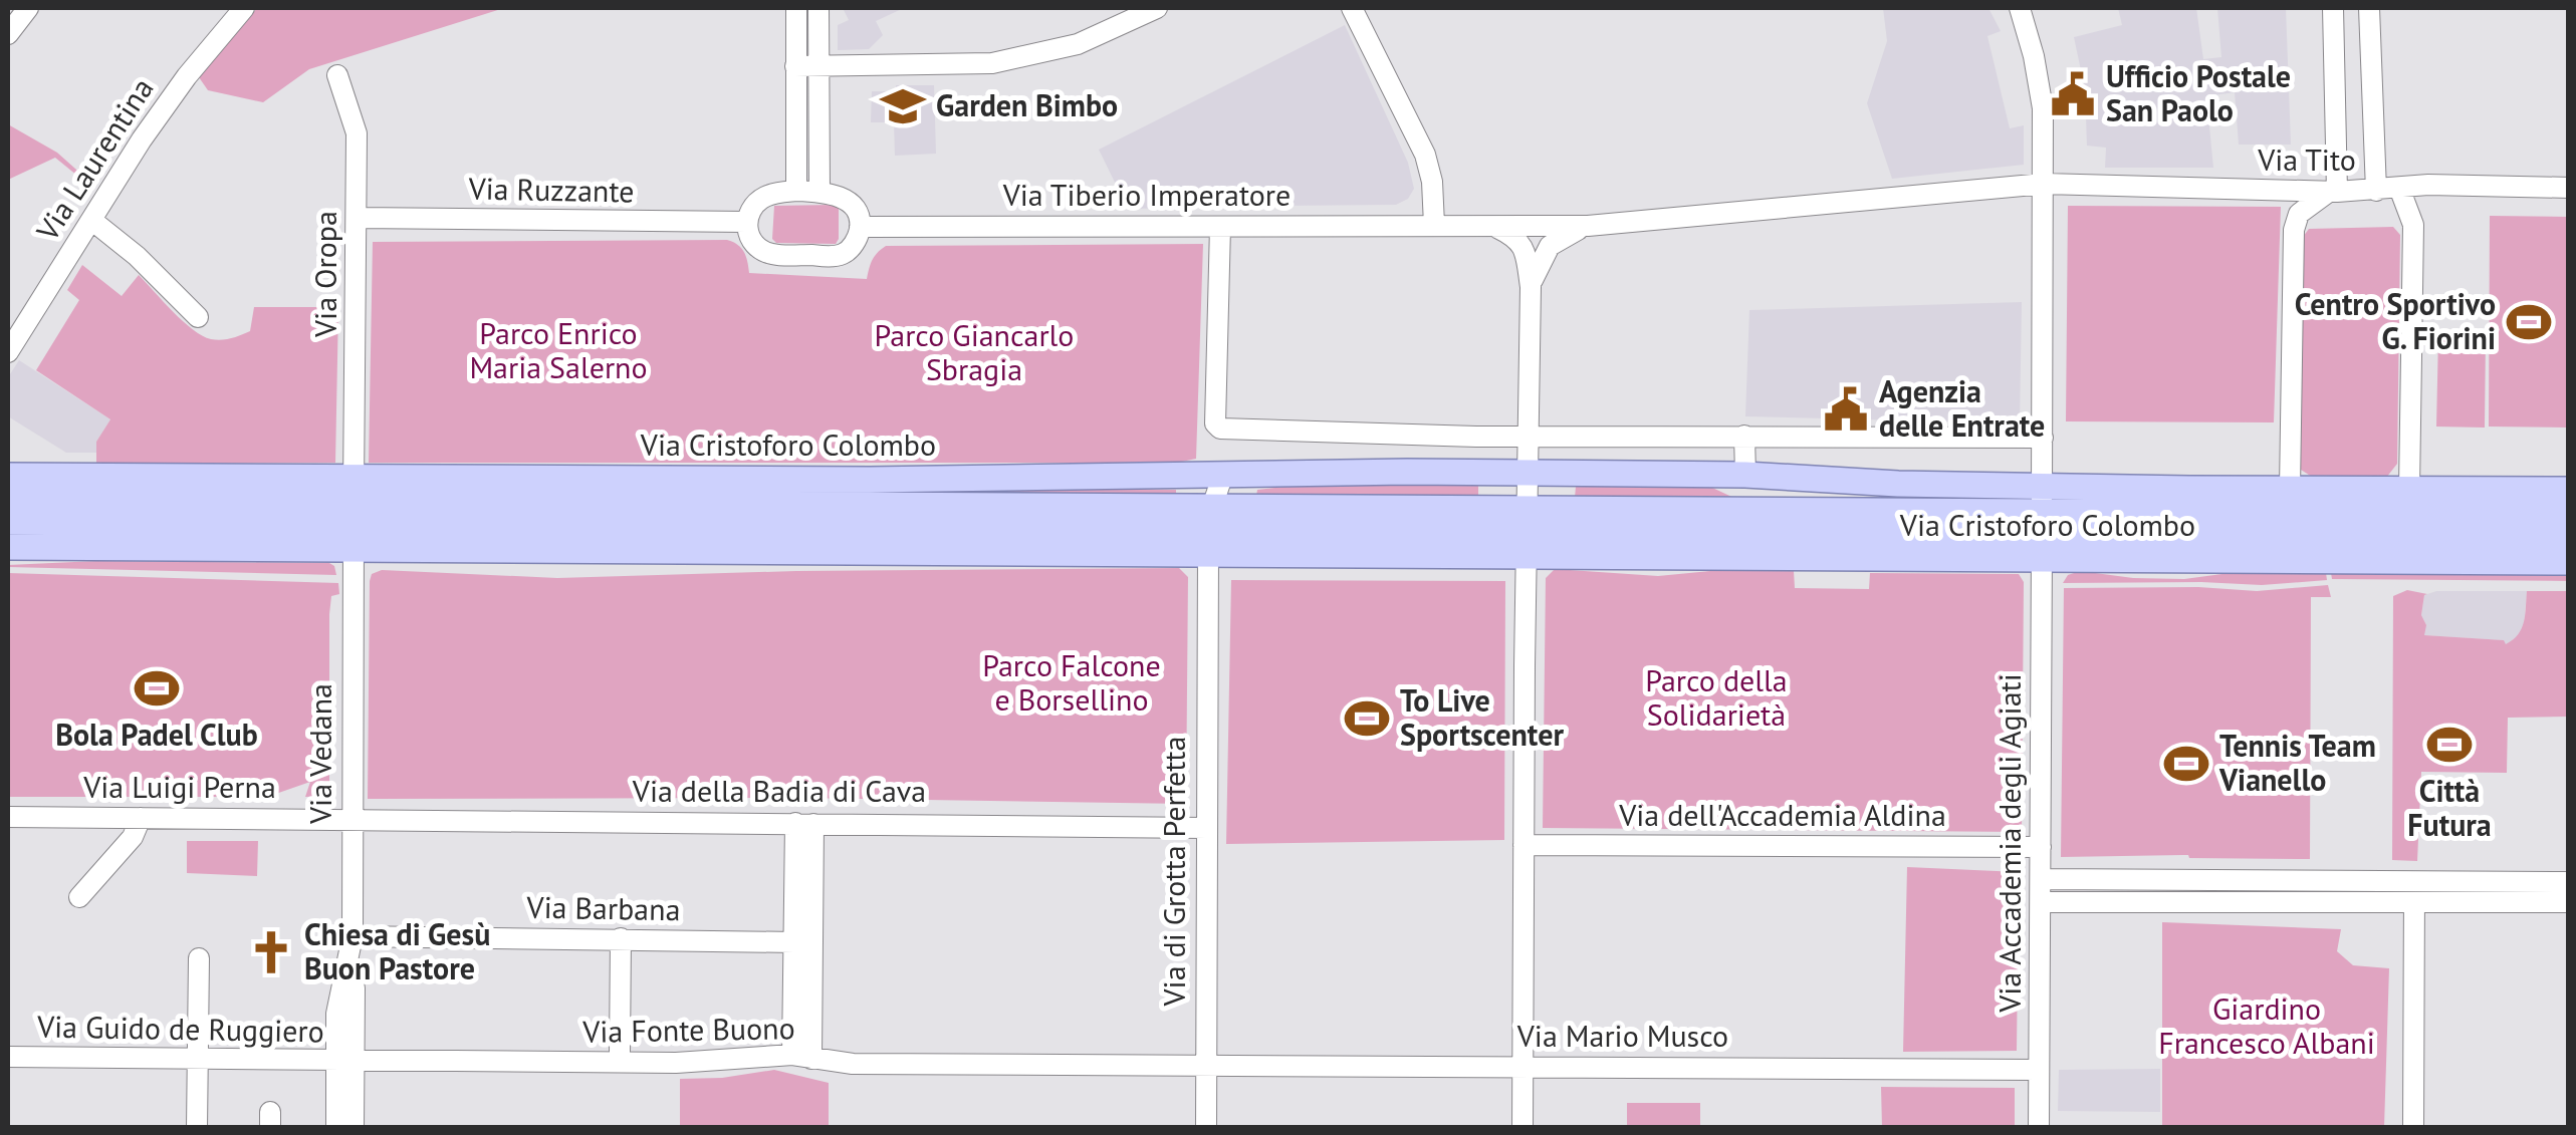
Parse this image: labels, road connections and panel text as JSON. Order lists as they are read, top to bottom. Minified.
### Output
{"streets":{"main road":["Via Cristoforo Colombo"],"street":["Via Laurentina","Via Tito","Via Ruzzante","Via Tiberio Imperatore","Via Oropa","Via Vedana","Via Luigi Perna","Via della Badia di Cava","Via dell'Accademia Aldina","Via Accademia degli Agiati","Via di Grotta Perfetta","Via Barbana","Via Guido de Ruggiero","Via Fonte Buono","Via Mario Musco"]},"crossings":[["Via Tito","Via Accademia degli Agiati"],["Via Ruzzante","Via Tiberio Imperatore"],["Via Ruzzante","Via Oropa"],["Via Oropa","Via Cristoforo Colombo"],["Via Oropa","Via Vedana"],["Via Cristoforo Colombo","Via Vedana"],["Via Cristoforo Colombo","Via Accademia degli Agiati"],["Via Cristoforo Colombo","Via di Grotta Perfetta"],["Via Vedana","Via Luigi Perna"],["Via Vedana","Via della Badia di Cava"],["Via Vedana","Via Barbana"],["Via Vedana","Via Guido de Ruggiero"],["Via Vedana","Via Fonte Buono"],["Via Luigi Perna","Via della Badia di Cava"],["Via della Badia di Cava","Via di Grotta Perfetta"],["Via dell'Accademia Aldina","Via Accademia degli Agiati"],["Via Accademia degli Agiati","Via Mario Musco"],["Via di Grotta Perfetta","Via Fonte Buono"],["Via di Grotta Perfetta","Via Mario Musco"],["Via Guido de Ruggiero","Via Fonte Buono"],["Via Fonte Buono","Via Mario Musco"]],"parks":["Parco Enrico Maria Salerno","Parco Giancarlo Sbragia","Parco Falcone e Borsellino","Parco della Solidarietà","Giardino Francesco Albani"],"places":{"public building":["Ufficio Postale San Paolo","Agenzia delle Entrate"],"school or university":["Garden Bimbo"],"sports":["Centro Sportivo G. Fiorini","Bola Padel Club","To Live Sportscenter","Città Futura","Tennis Team Vianello"],"church":["Chiesa di Gesù Buon Pastore"]}}
